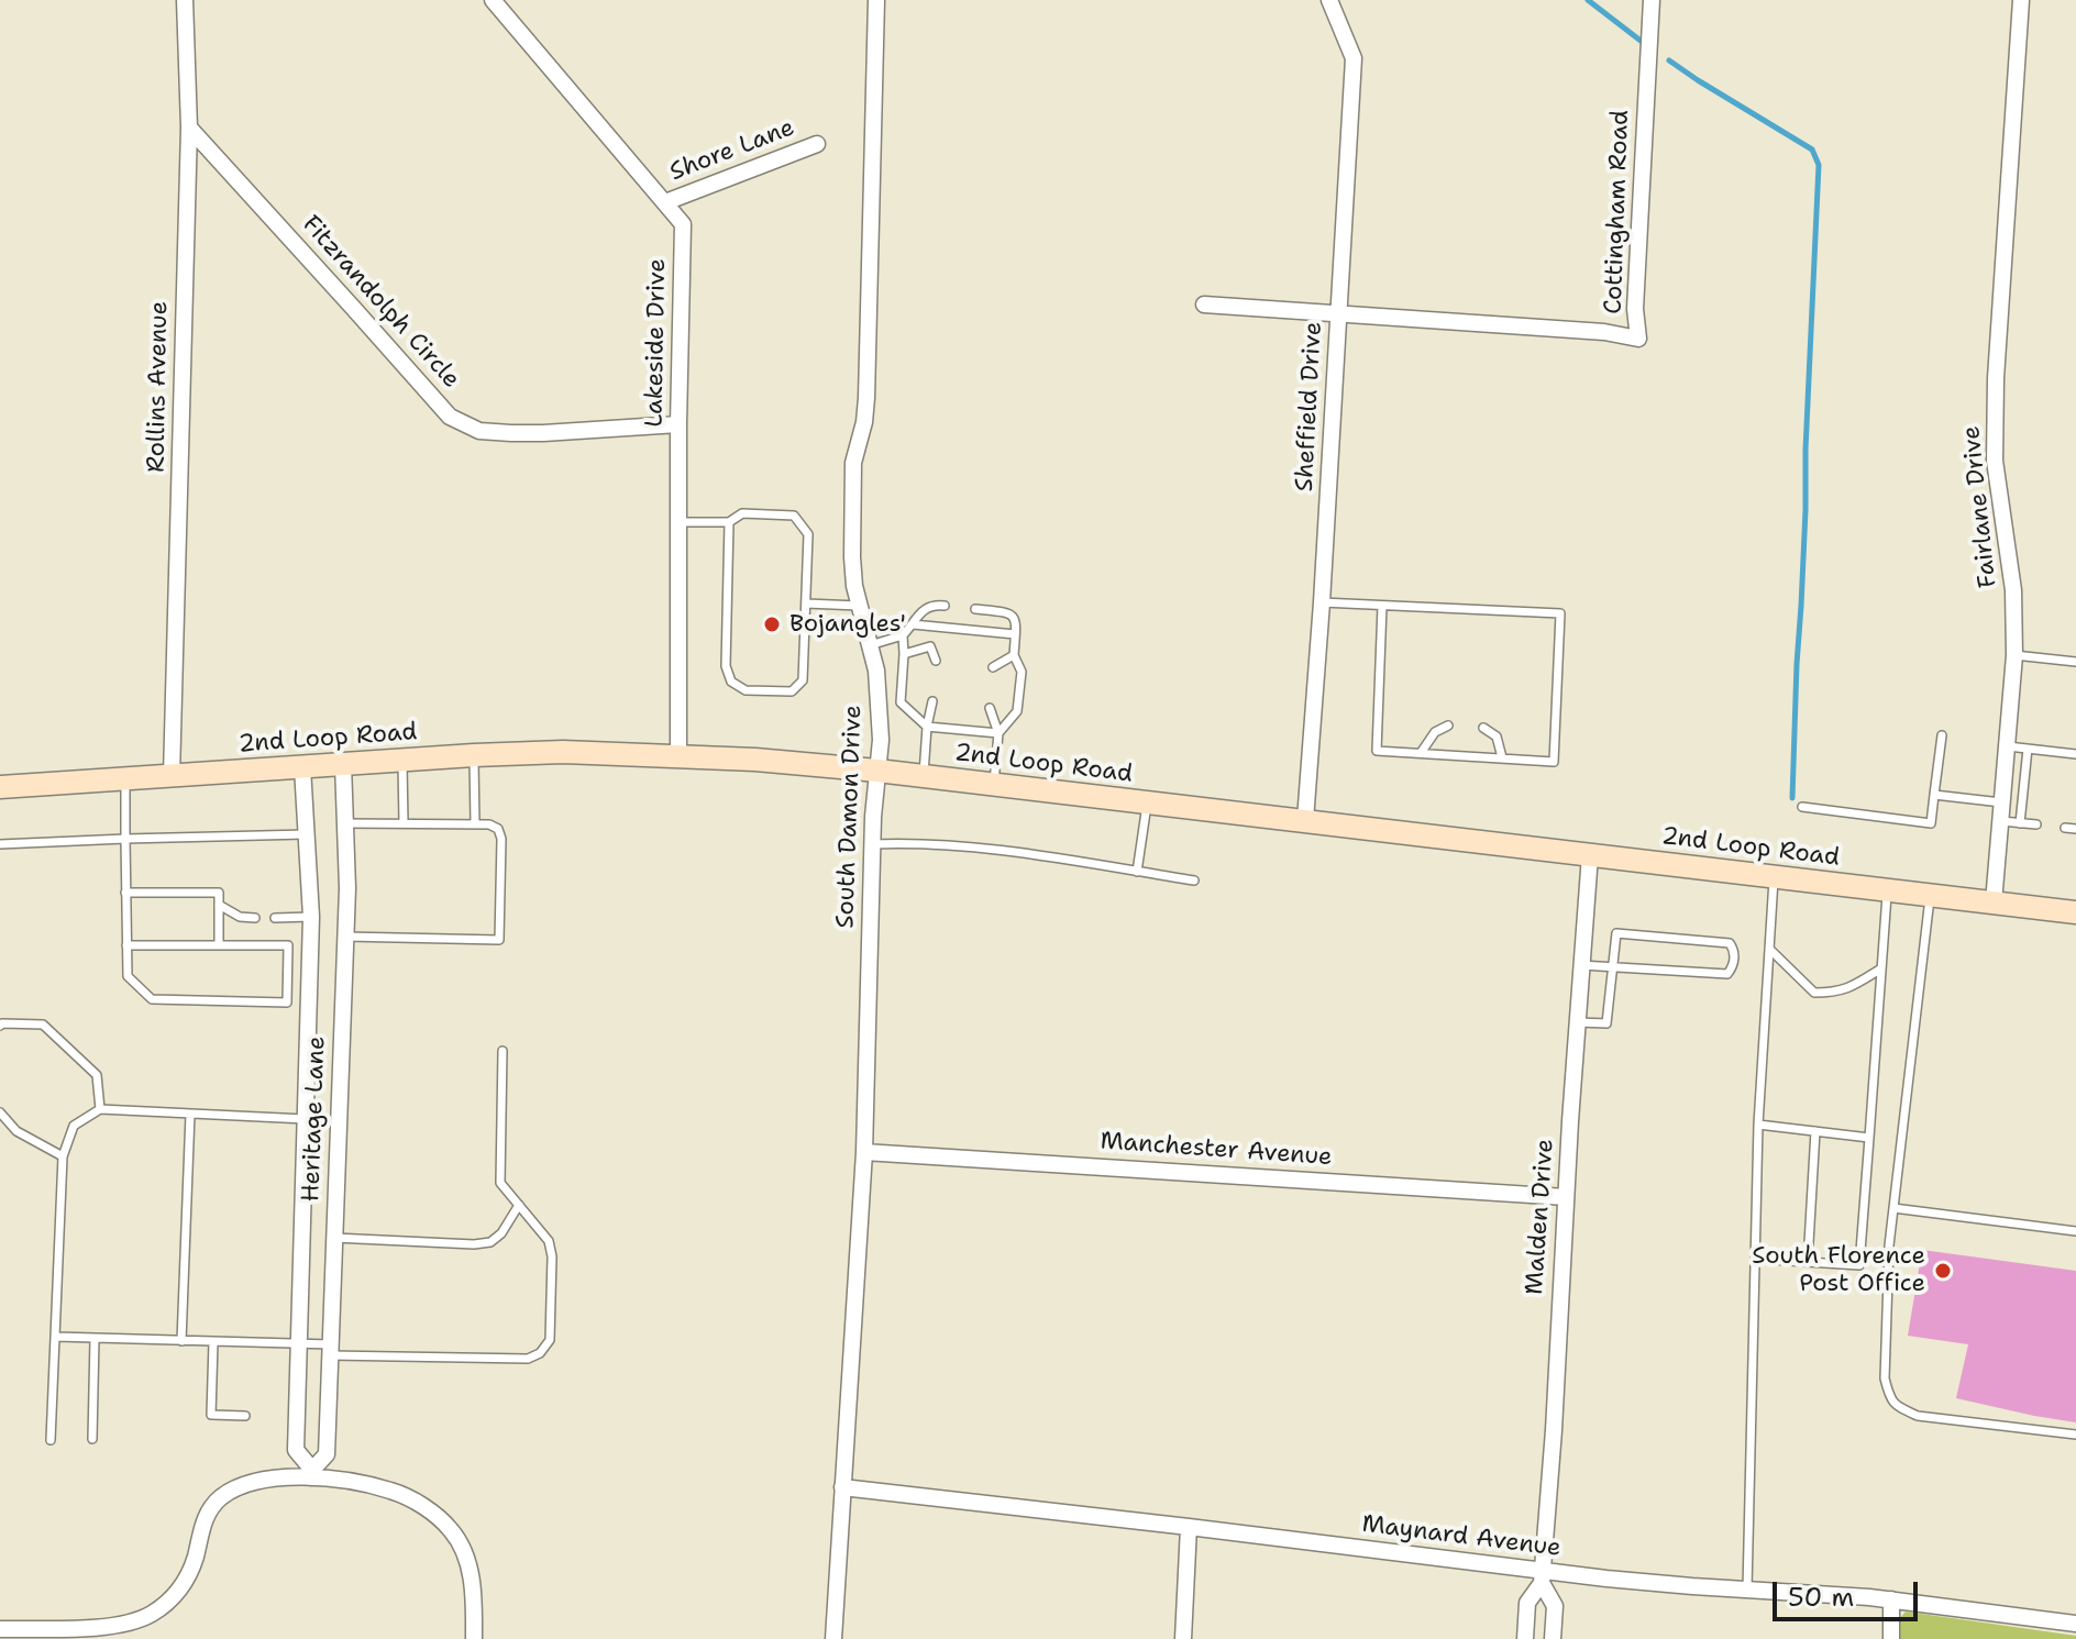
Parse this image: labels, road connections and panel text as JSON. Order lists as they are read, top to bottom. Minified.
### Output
{"streets":{"main road":["2nd Loop Road"],"street":["Shore Lane","Cottingham Road","Fitzrandolph Circle","Lakeside Drive","Rollins Avenue","Sheffield Drive","Fairlane Drive","South Damon Drive","Heritage Lane","Manchester Avenue","Malden Drive","Maynard Avenue"]},"crossings":[["Shore Lane","Lakeside Drive"],["Cottingham Road","Sheffield Drive"],["Fitzrandolph Circle","Lakeside Drive"],["Fitzrandolph Circle","Rollins Avenue"],["Lakeside Drive","2nd Loop Road"],["Rollins Avenue","2nd Loop Road"],["Sheffield Drive","2nd Loop Road"],["Fairlane Drive","2nd Loop Road"],["2nd Loop Road","South Damon Drive"],["2nd Loop Road","Heritage Lane"],["2nd Loop Road","Malden Drive"],["South Damon Drive","Manchester Avenue"],["South Damon Drive","Maynard Avenue"],["Manchester Avenue","Malden Drive"],["Malden Drive","Maynard Avenue"]],"places":["Bojangles'","South Florence Post Office"],"scale_bar":"50 m"}
